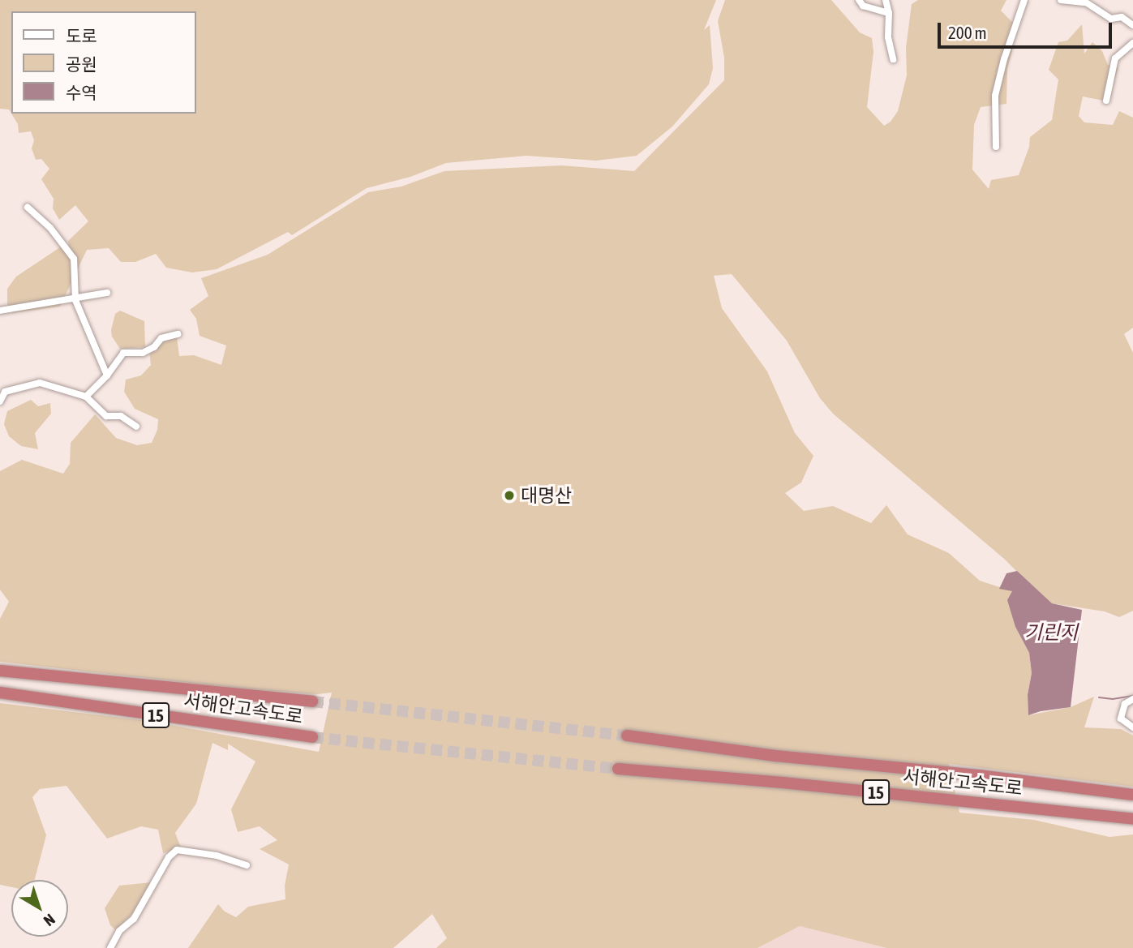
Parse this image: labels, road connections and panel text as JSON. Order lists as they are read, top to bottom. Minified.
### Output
{"streets":{"highway":["서해안고속도로","15"]},"water":["기린지"],"places":["대명산"],"legend":["도로","공원","수역"],"scale_bar":"200 m","north":"bottom right"}
